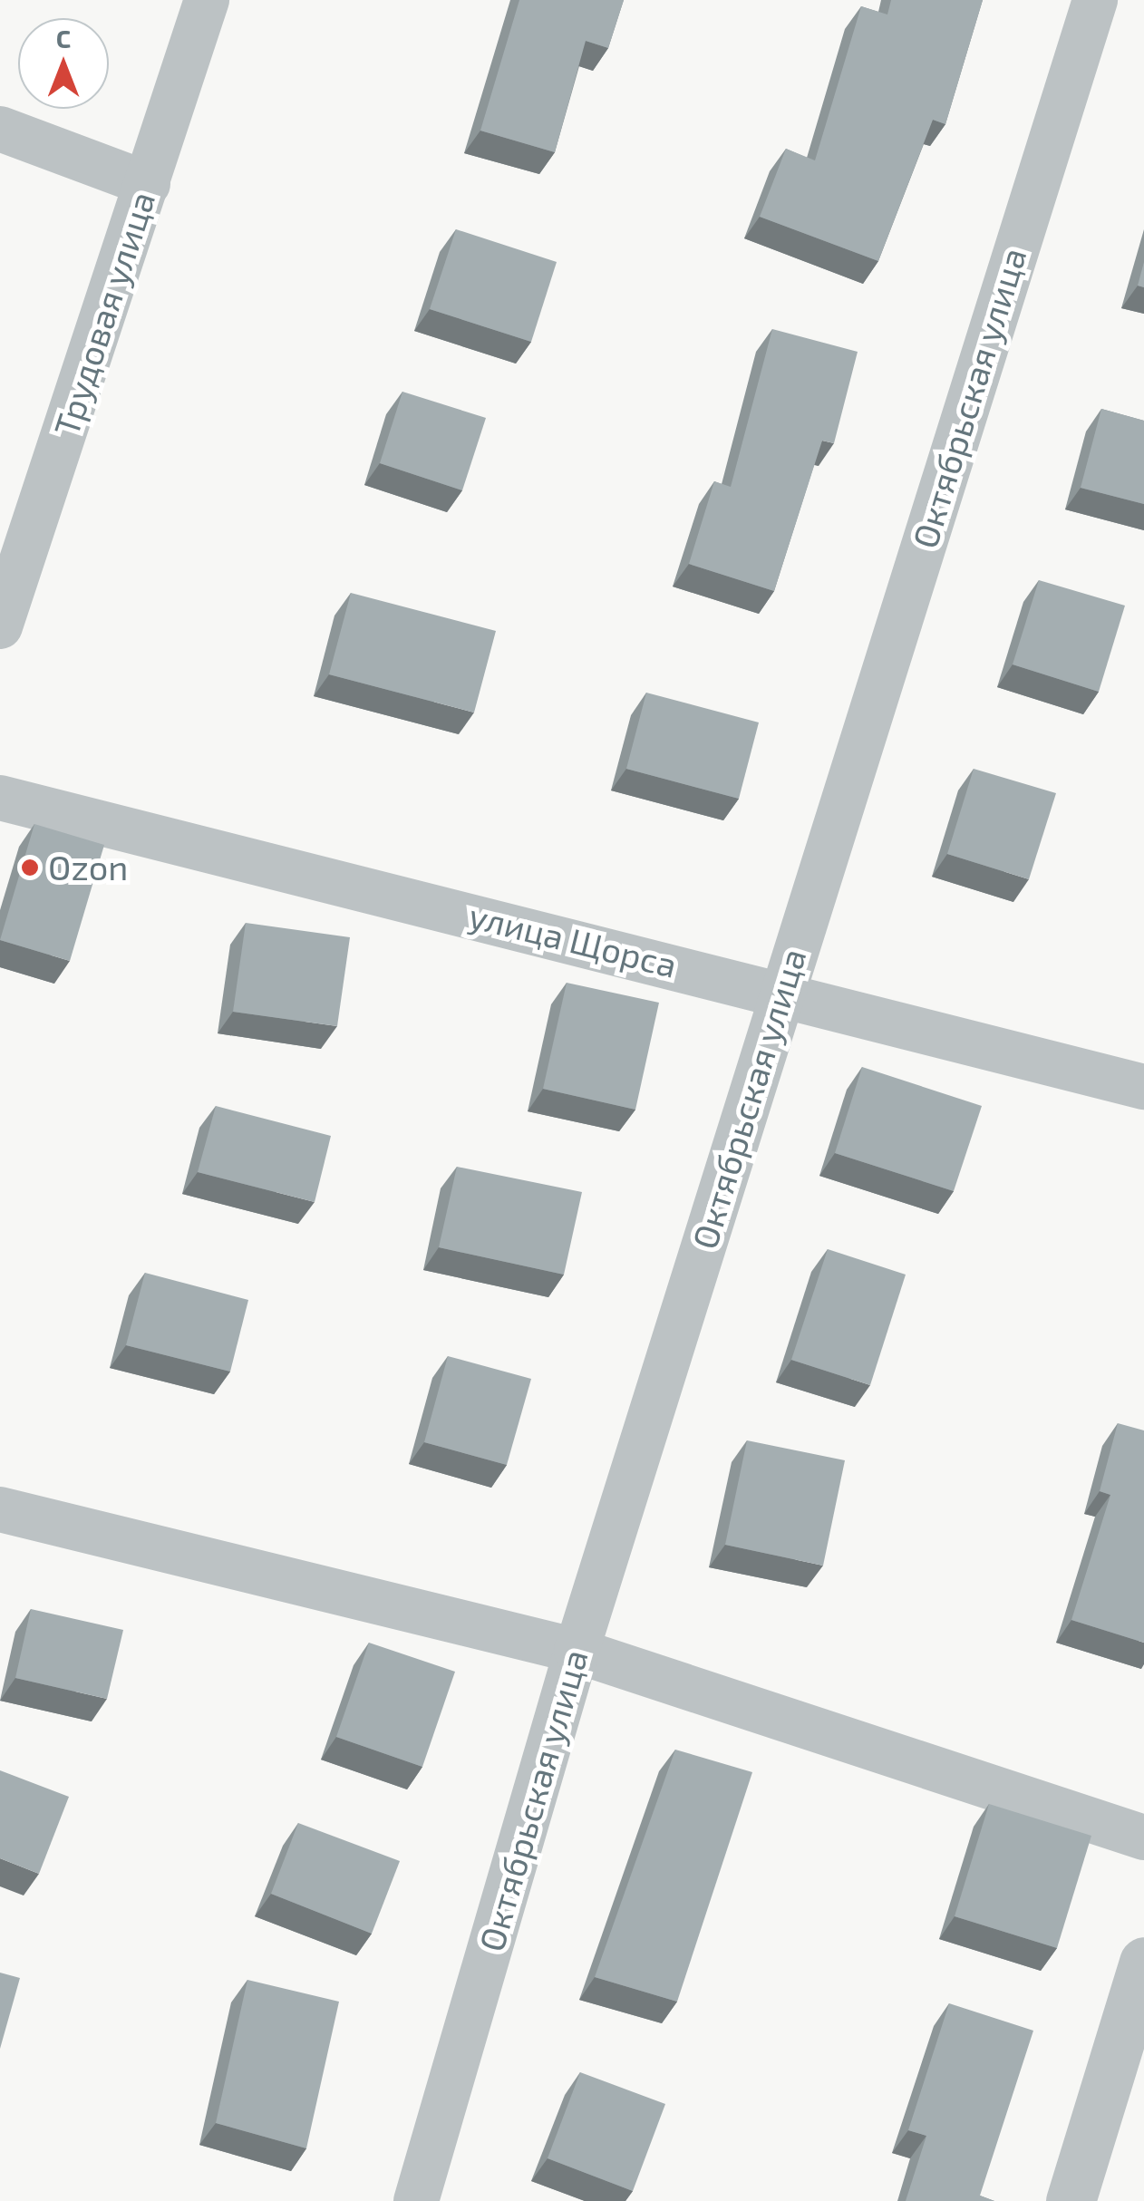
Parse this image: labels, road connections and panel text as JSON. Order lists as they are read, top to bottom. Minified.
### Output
{"streets":{"street":["Трудовая улица","Октябрьская улица","улица Щорса"]},"crossings":[["Октябрьская улица","улица Щорса"]],"places":["Ozon"],"north":"top"}
